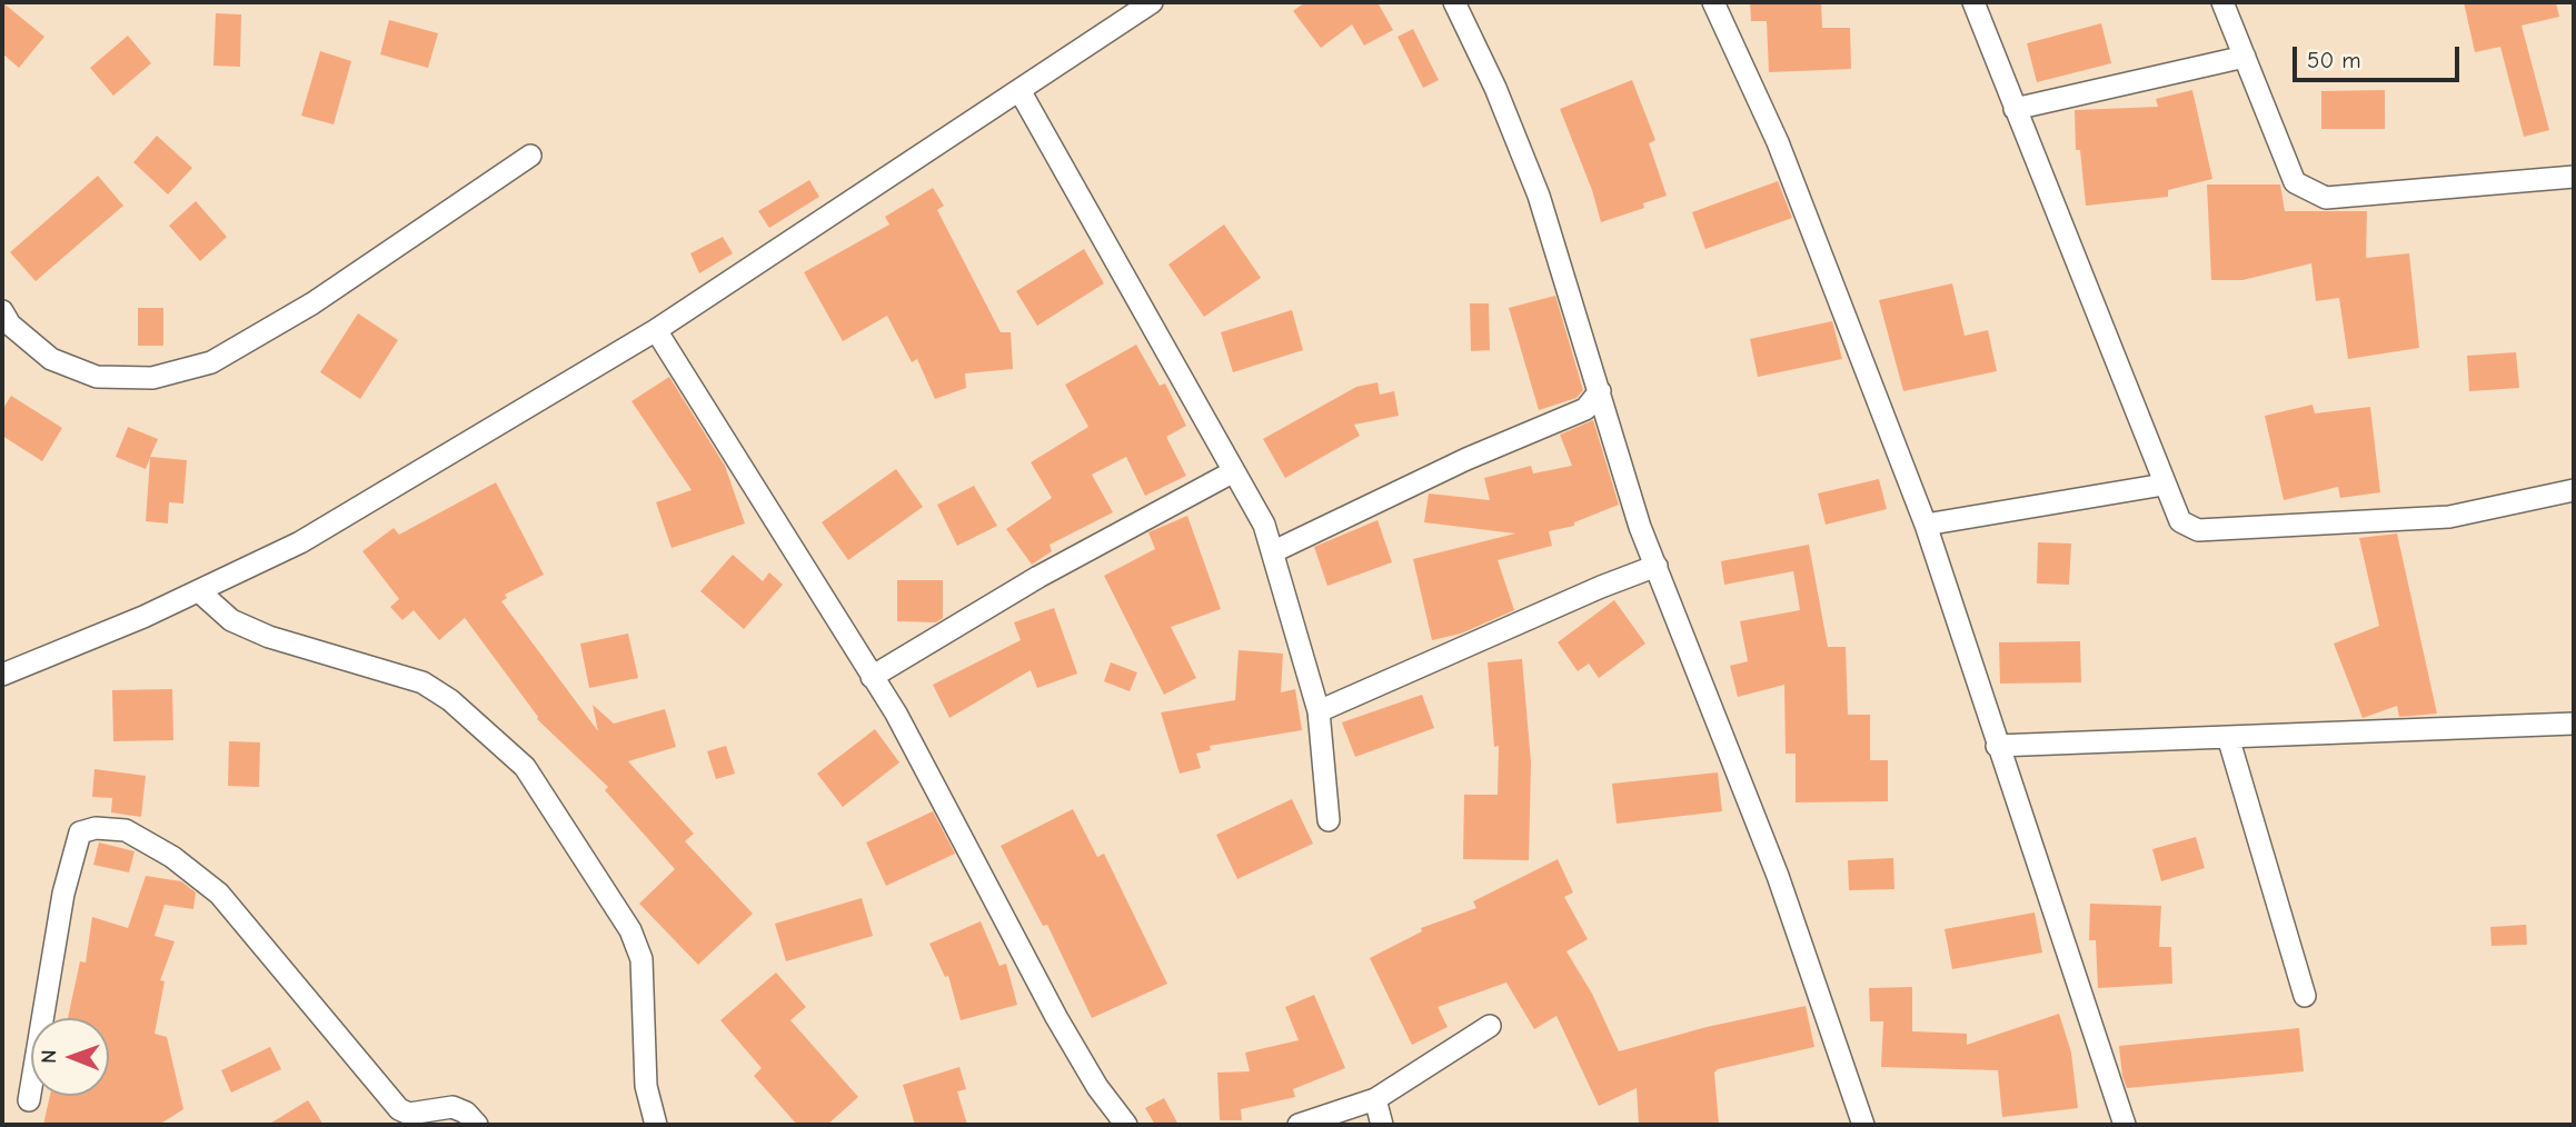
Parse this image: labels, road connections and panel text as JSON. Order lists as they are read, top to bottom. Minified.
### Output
{"scale_bar":"50 m","north":"left"}
